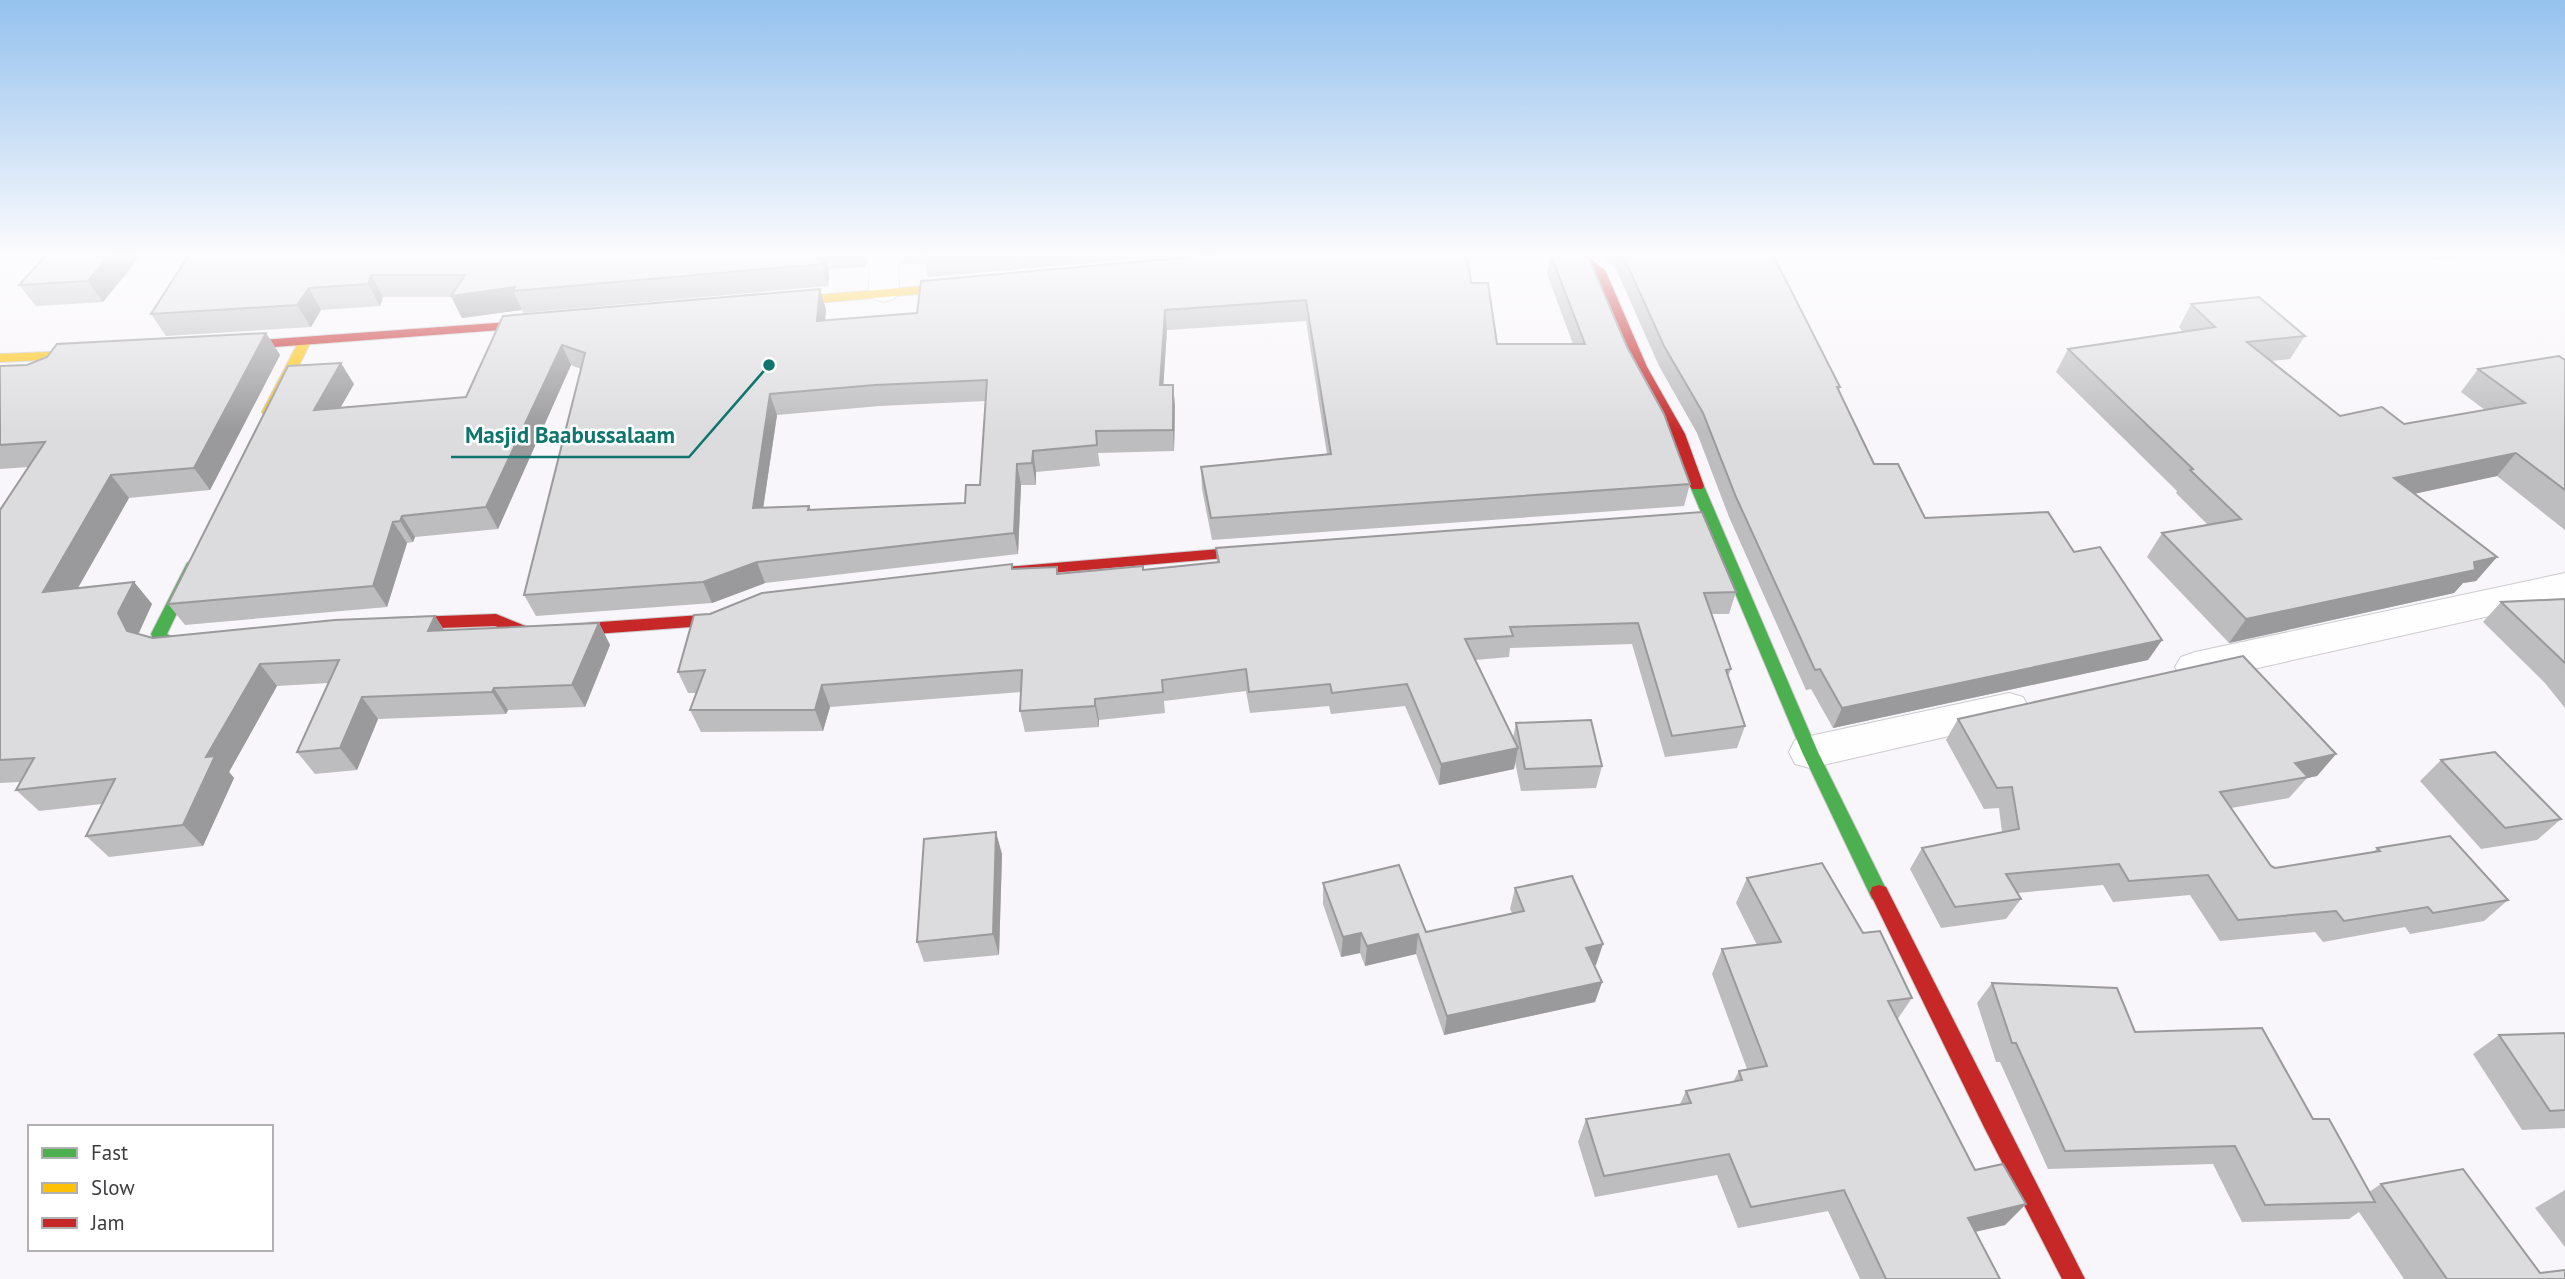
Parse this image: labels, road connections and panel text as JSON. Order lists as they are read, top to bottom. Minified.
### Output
{"places":["Masjid Baabussalaam"],"legend":["Fast","Slow","Jam"]}
